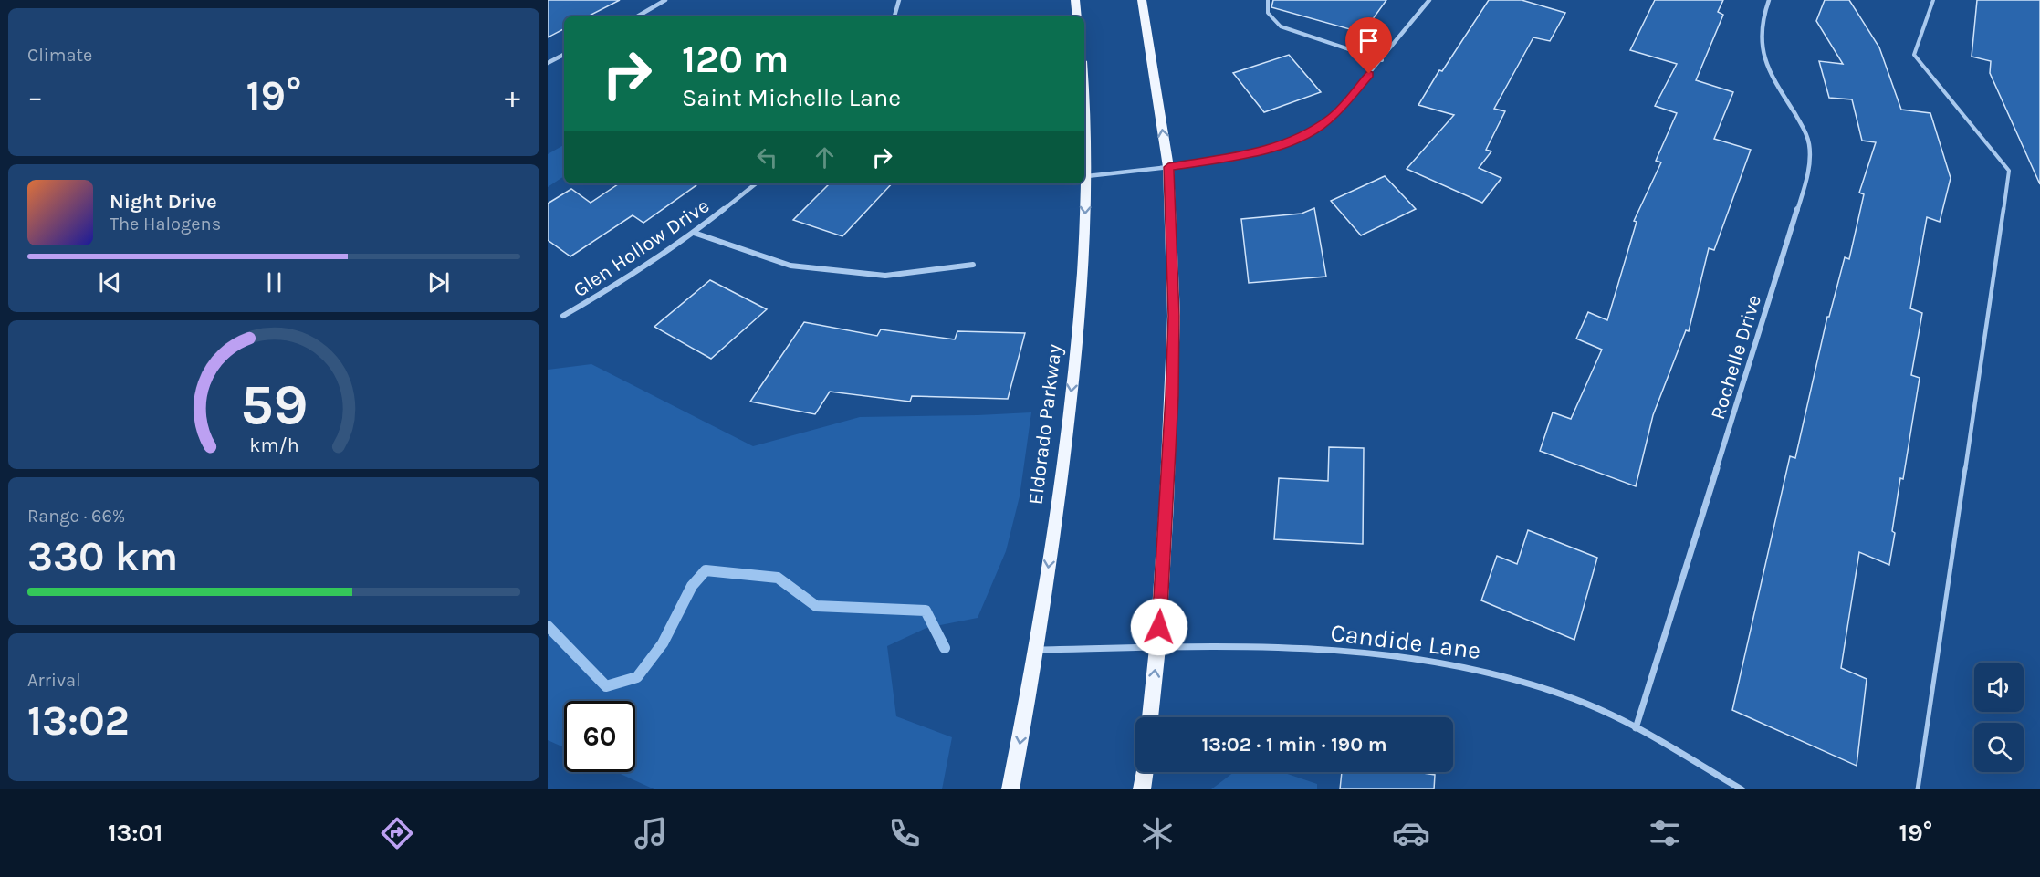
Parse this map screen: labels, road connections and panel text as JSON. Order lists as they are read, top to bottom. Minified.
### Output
{"streets":{"main road":["Eldorado Parkway"],"street":["Glen Hollow Drive","Rochelle Drive","Candide Lane"]},"crossings":[["Rochelle Drive","Candide Lane"],["Eldorado Parkway","Candide Lane"]],"page":{"tile":["Climate",["Range · 66%","330 km"],["Arrival","13:02"]],"turn":["120 m","Saint Michelle Lane"],"heat":["−","19°","+"],"song":["Night Drive","The Halogens"],"limit":"60","trip":"13:02 · 1 min · 190 m","tabs":["13:01","19°"],"gauge":["59","km/h"]}}
